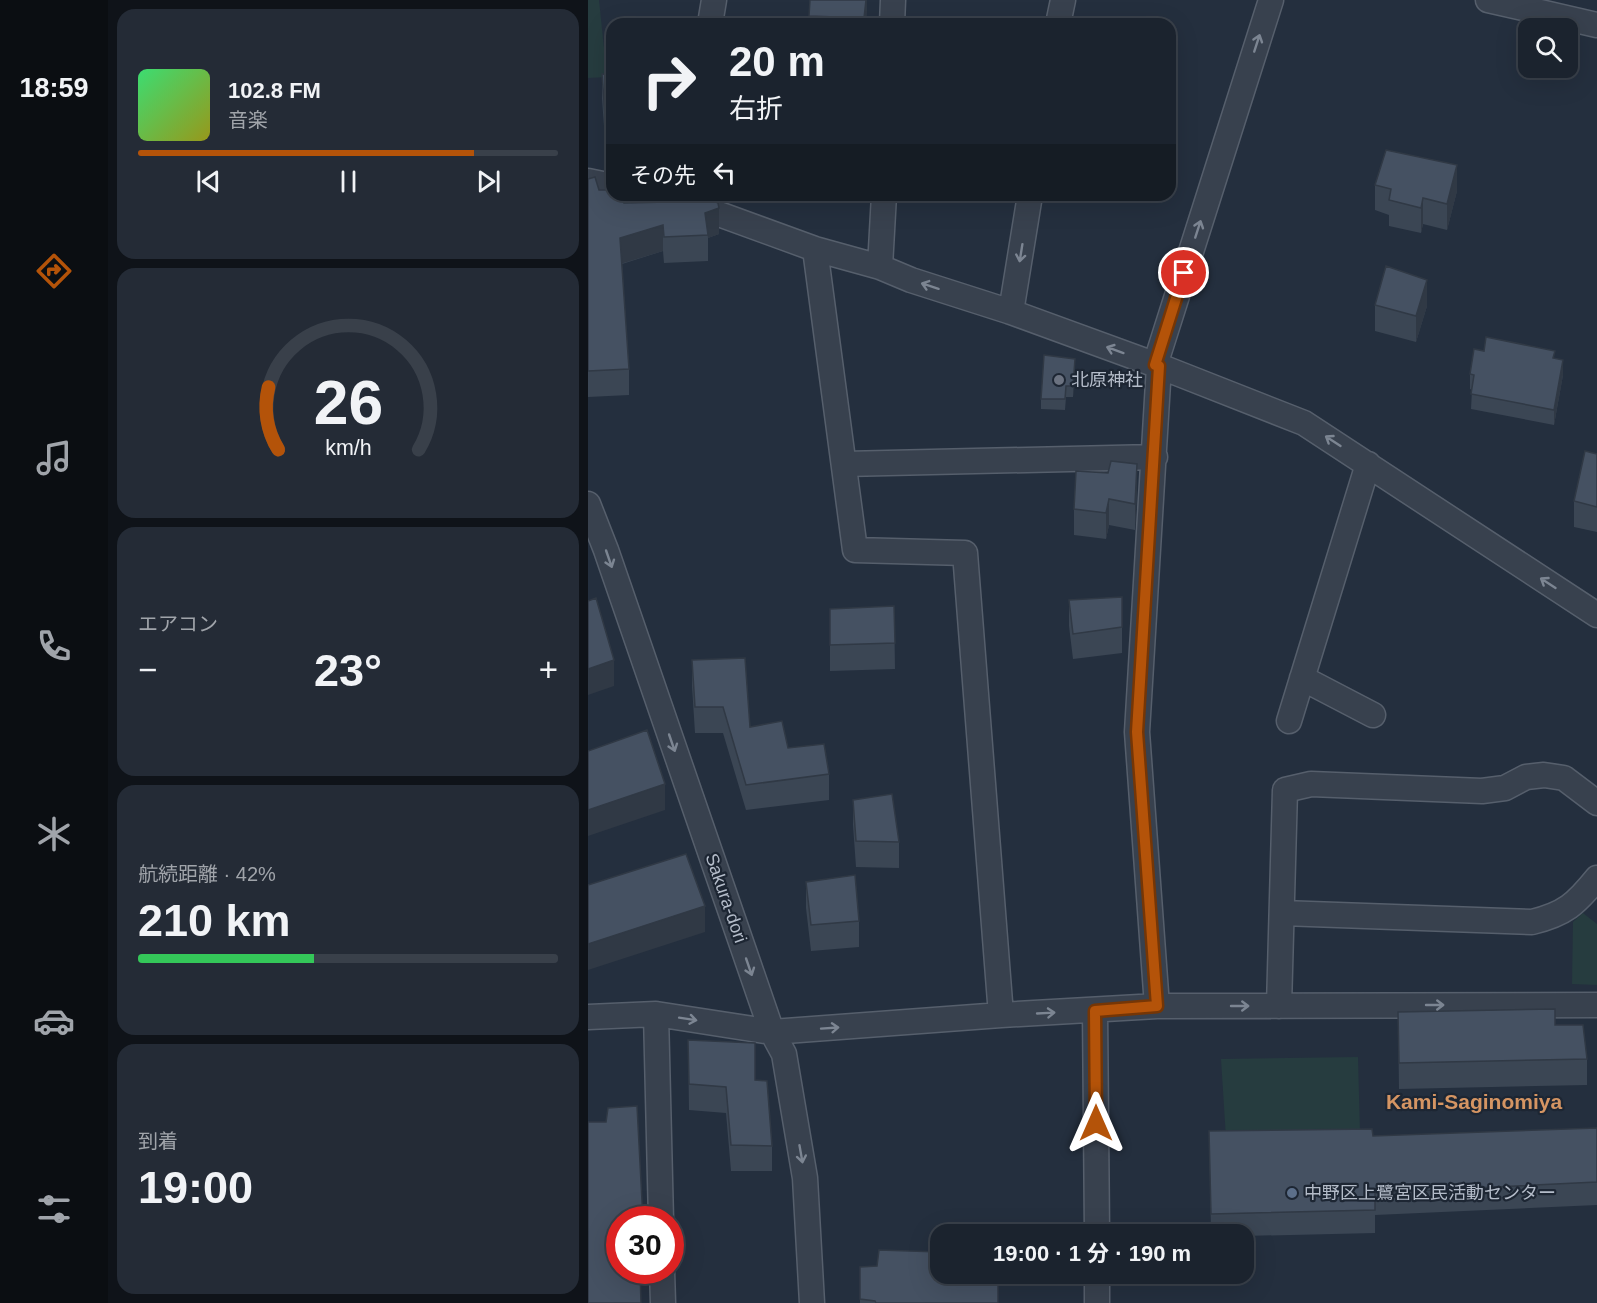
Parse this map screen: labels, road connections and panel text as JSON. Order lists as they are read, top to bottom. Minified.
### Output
{"streets":{"street":["Sakura-dori"]},"one_way":["Sakura-dori"],"districts":["Kami-Saginomiya"],"places":["北原神社","中野区上鷺宮区民活動センター"],"page":{"tabs":"18:59","turn":["20 m","右折"],"song":["102.8 FM","音楽"],"then":"その先","tile":["エアコン",["航続距離 · 42%","210 km"],["到着","19:00"]],"heat":["−","23°","+"],"limit":"30","trip":"19:00 · 1 分 · 190 m","gauge":["26","km/h"]}}
